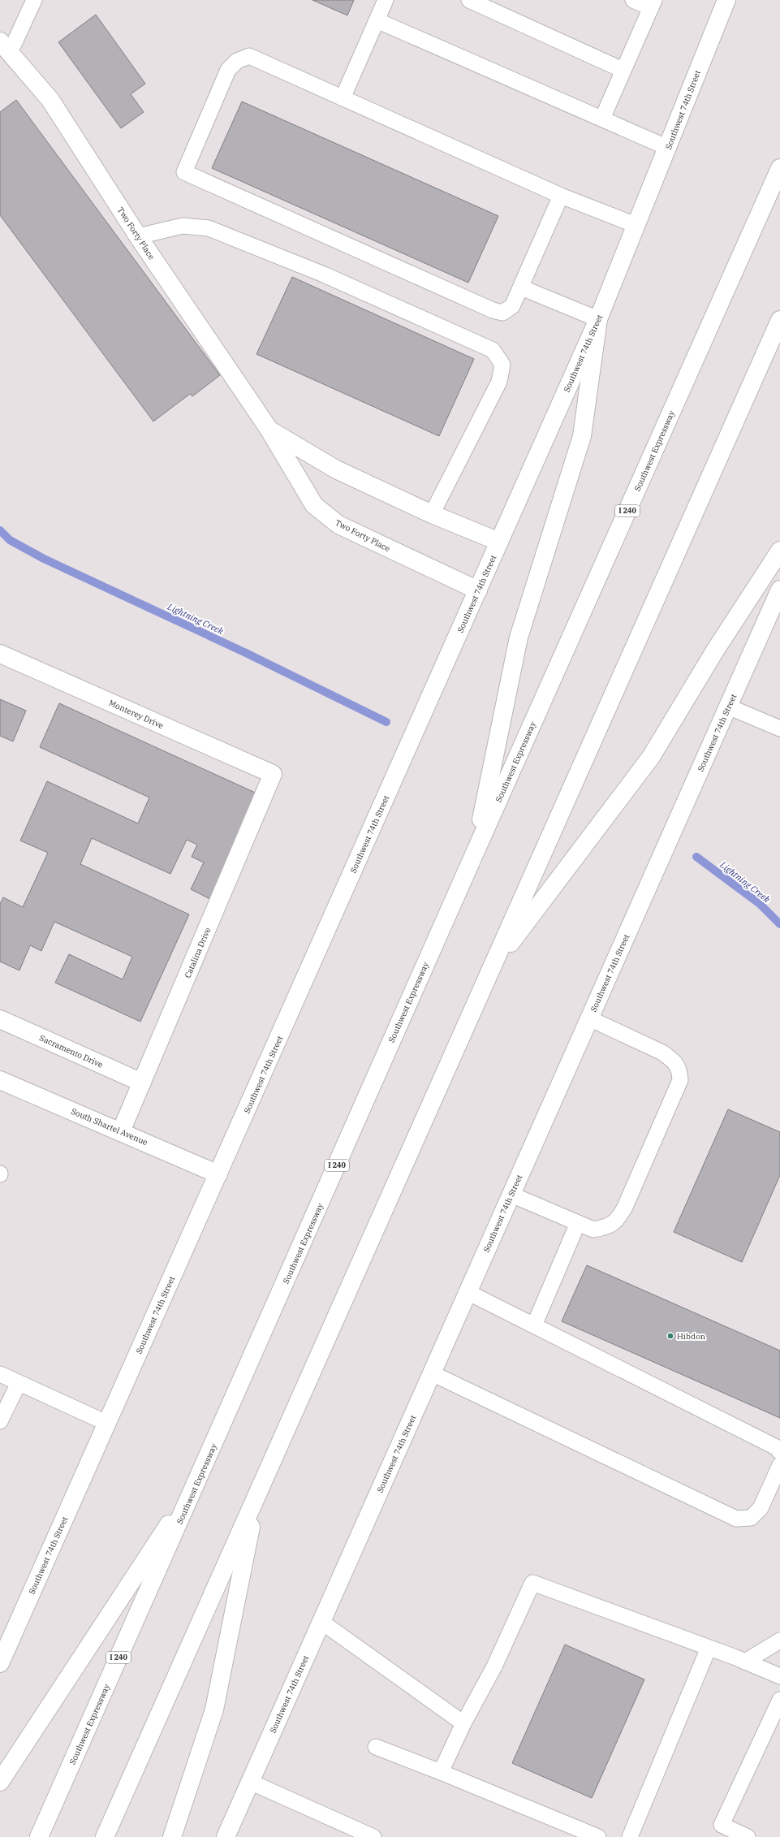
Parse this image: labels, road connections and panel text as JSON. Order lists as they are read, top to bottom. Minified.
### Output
{"streets":{"main road":["Southwest 74th Street","Two Forty Place","Southwest Expressway","I 240","Monterey Drive","Catalina Drive","Sacramento Drive","South Shartel Avenue"]},"crossings":[["Southwest 74th Street","Two Forty Place"],["Southwest 74th Street","South Shartel Avenue"],["Monterey Drive","Catalina Drive"],["Catalina Drive","Sacramento Drive"],["Catalina Drive","South Shartel Avenue"]],"water":["Lightning Creek"],"places":["Hibdon"]}
